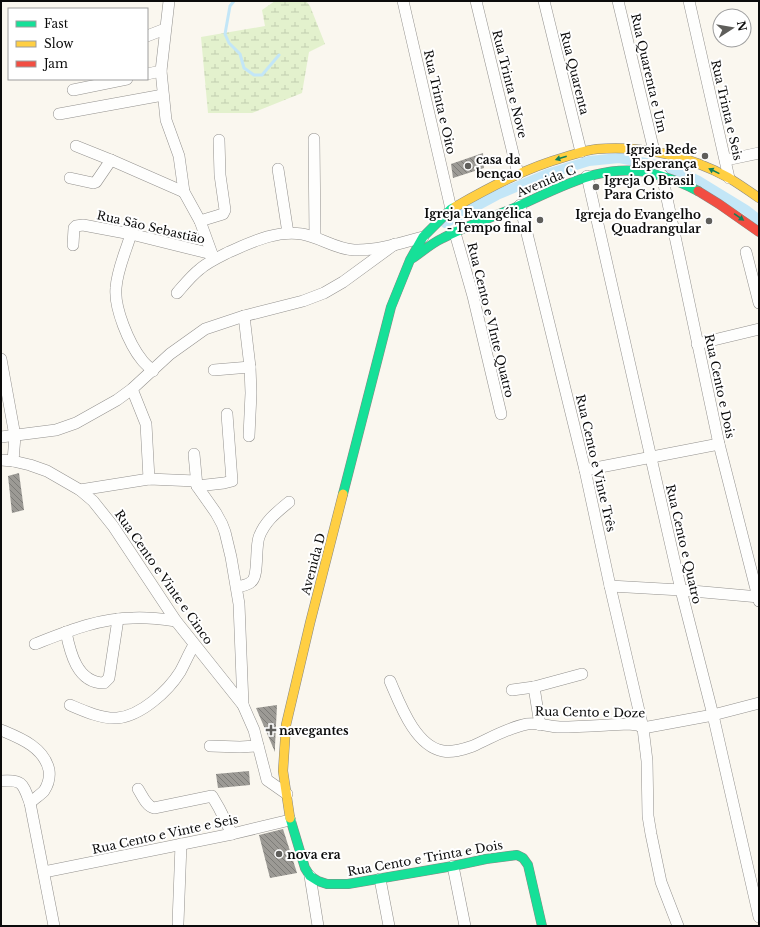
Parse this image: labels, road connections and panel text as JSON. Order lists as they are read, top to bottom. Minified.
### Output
{"streets":{"main road":["Avenida C","Avenida D","Rua Cento e Trinta e Dois"],"street":["Rua Quarenta","Rua Quarenta e Um","Rua Trinta e Nove","Rua Trinta e Oito","Rua Trinta e Seis","Rua São Sebastião","Rua Cento e VInte Quatro","Rua Cento e Dois","Rua Cento e Vinte Três","Rua Cento e Quatro","Rua Cento e Vinte e Cinco","Rua Cento e Doze","Rua Cento e Vinte e Seis"]},"crossings":[["Rua Quarenta","Avenida D"],["Rua Quarenta e Um","Avenida D"],["Rua Trinta e Nove","Avenida D"],["Rua Trinta e Oito","Avenida D"],["Rua Trinta e Seis","Avenida D"],["Avenida C","Rua Cento e VInte Quatro"],["Avenida C","Rua Cento e Dois"],["Avenida C","Rua Cento e Vinte Três"],["Avenida C","Rua Cento e Quatro"],["Avenida C","Avenida D"],["Rua Cento e Vinte Três","Rua Cento e Doze"],["Rua Cento e Quatro","Rua Cento e Doze"],["Avenida D","Rua Cento e Vinte e Cinco"],["Avenida D","Rua Cento e Vinte e Seis"],["Avenida D","Rua Cento e Trinta e Dois"]],"places":{"other":["Igreja Rede Esperança","casa da bençao","Igreja O Brasil Para Cristo","Igreja Evangélica - Tempo final","Igreja do Evangelho Quadrangular","nova era"],"health":["navegantes"]},"legend":["Fast","Slow","Jam"],"north":"right"}
